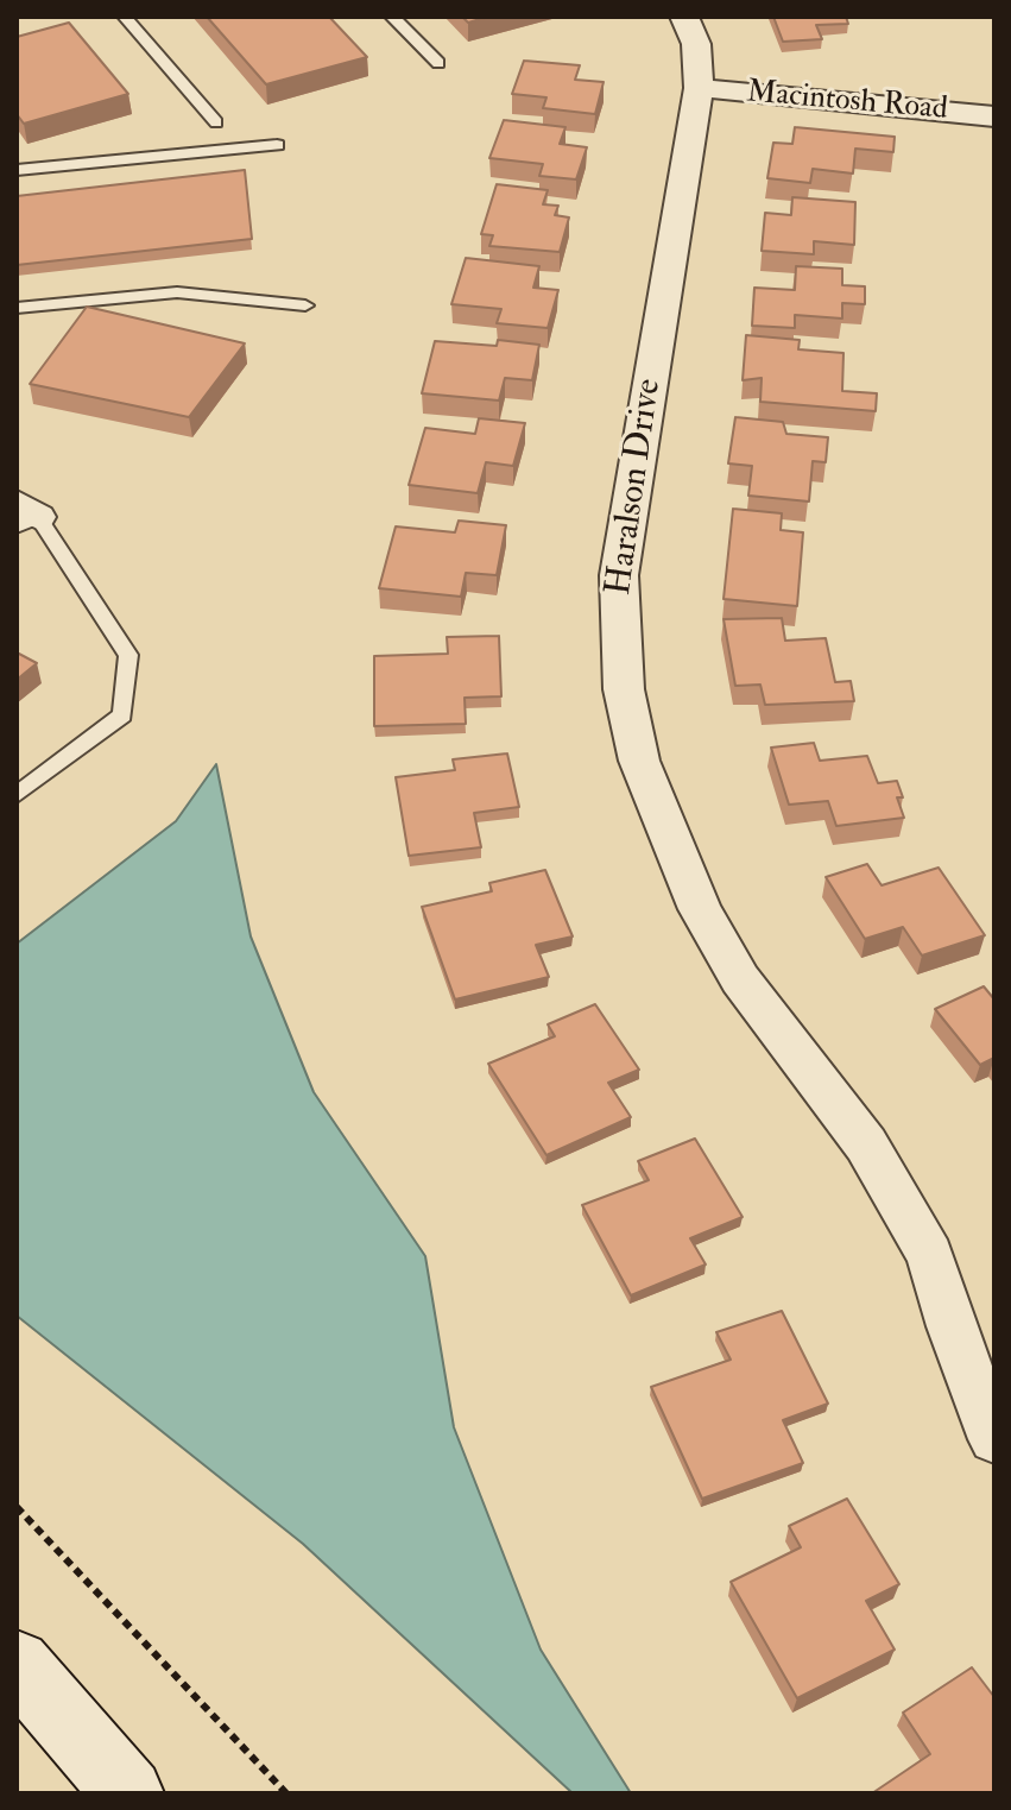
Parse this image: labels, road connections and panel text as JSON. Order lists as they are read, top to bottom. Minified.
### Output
{"streets":{"street":["Macintosh Road","Haralson Drive"]},"crossings":[["Macintosh Road","Haralson Drive"]]}
